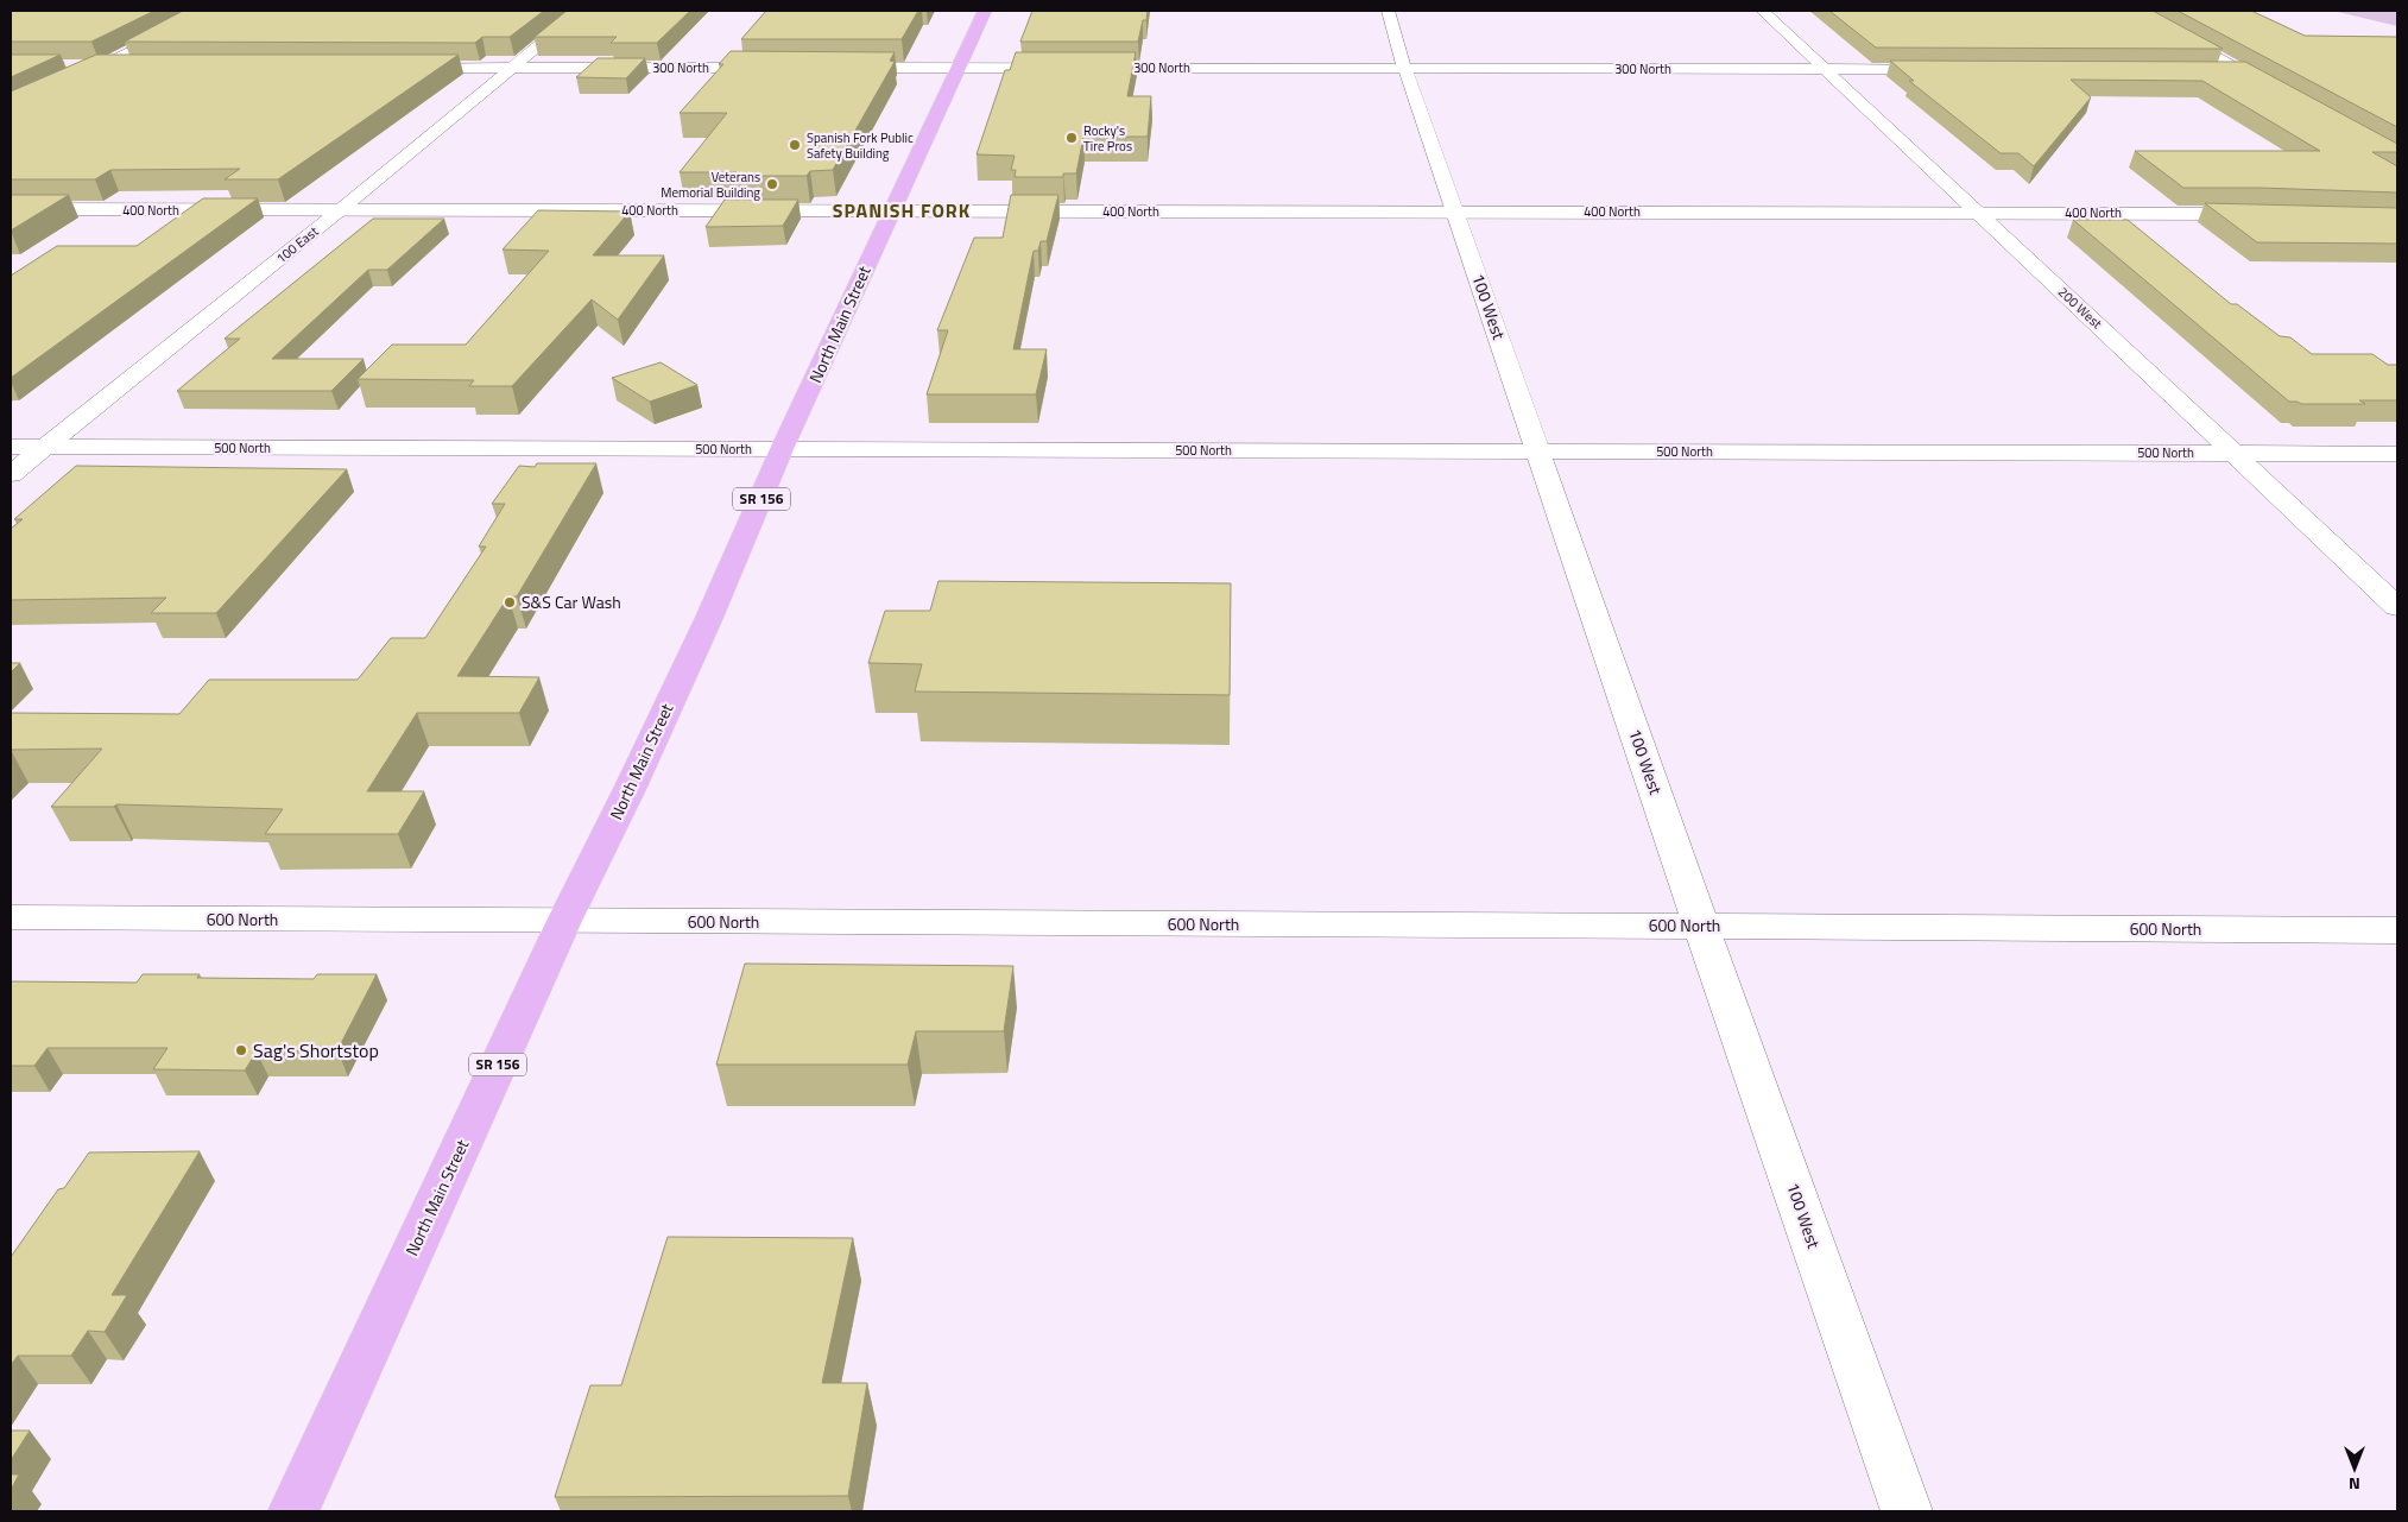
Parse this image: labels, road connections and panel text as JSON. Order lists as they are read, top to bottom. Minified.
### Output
{"streets":{"main road":["North Main Street","SR 156"],"street":["300 North","400 North","100 East","100 West","200 West","500 North","600 North"]},"crossings":[["300 North","100 East"],["300 North","100 West"],["300 North","200 West"],["300 North","North Main Street"],["400 North","100 East"],["400 North","100 West"],["400 North","200 West"],["400 North","North Main Street"],["100 East","500 North"],["100 West","500 North"],["100 West","600 North"],["200 West","500 North"],["North Main Street","500 North"],["North Main Street","600 North"]],"districts":["SPANISH FORK"],"places":["Rocky's Tire Pros","Spanish Fork Public Safety Building","Veterans Memorial Building","S&S Car Wash","Sag's Shortstop"],"north":"bottom"}
